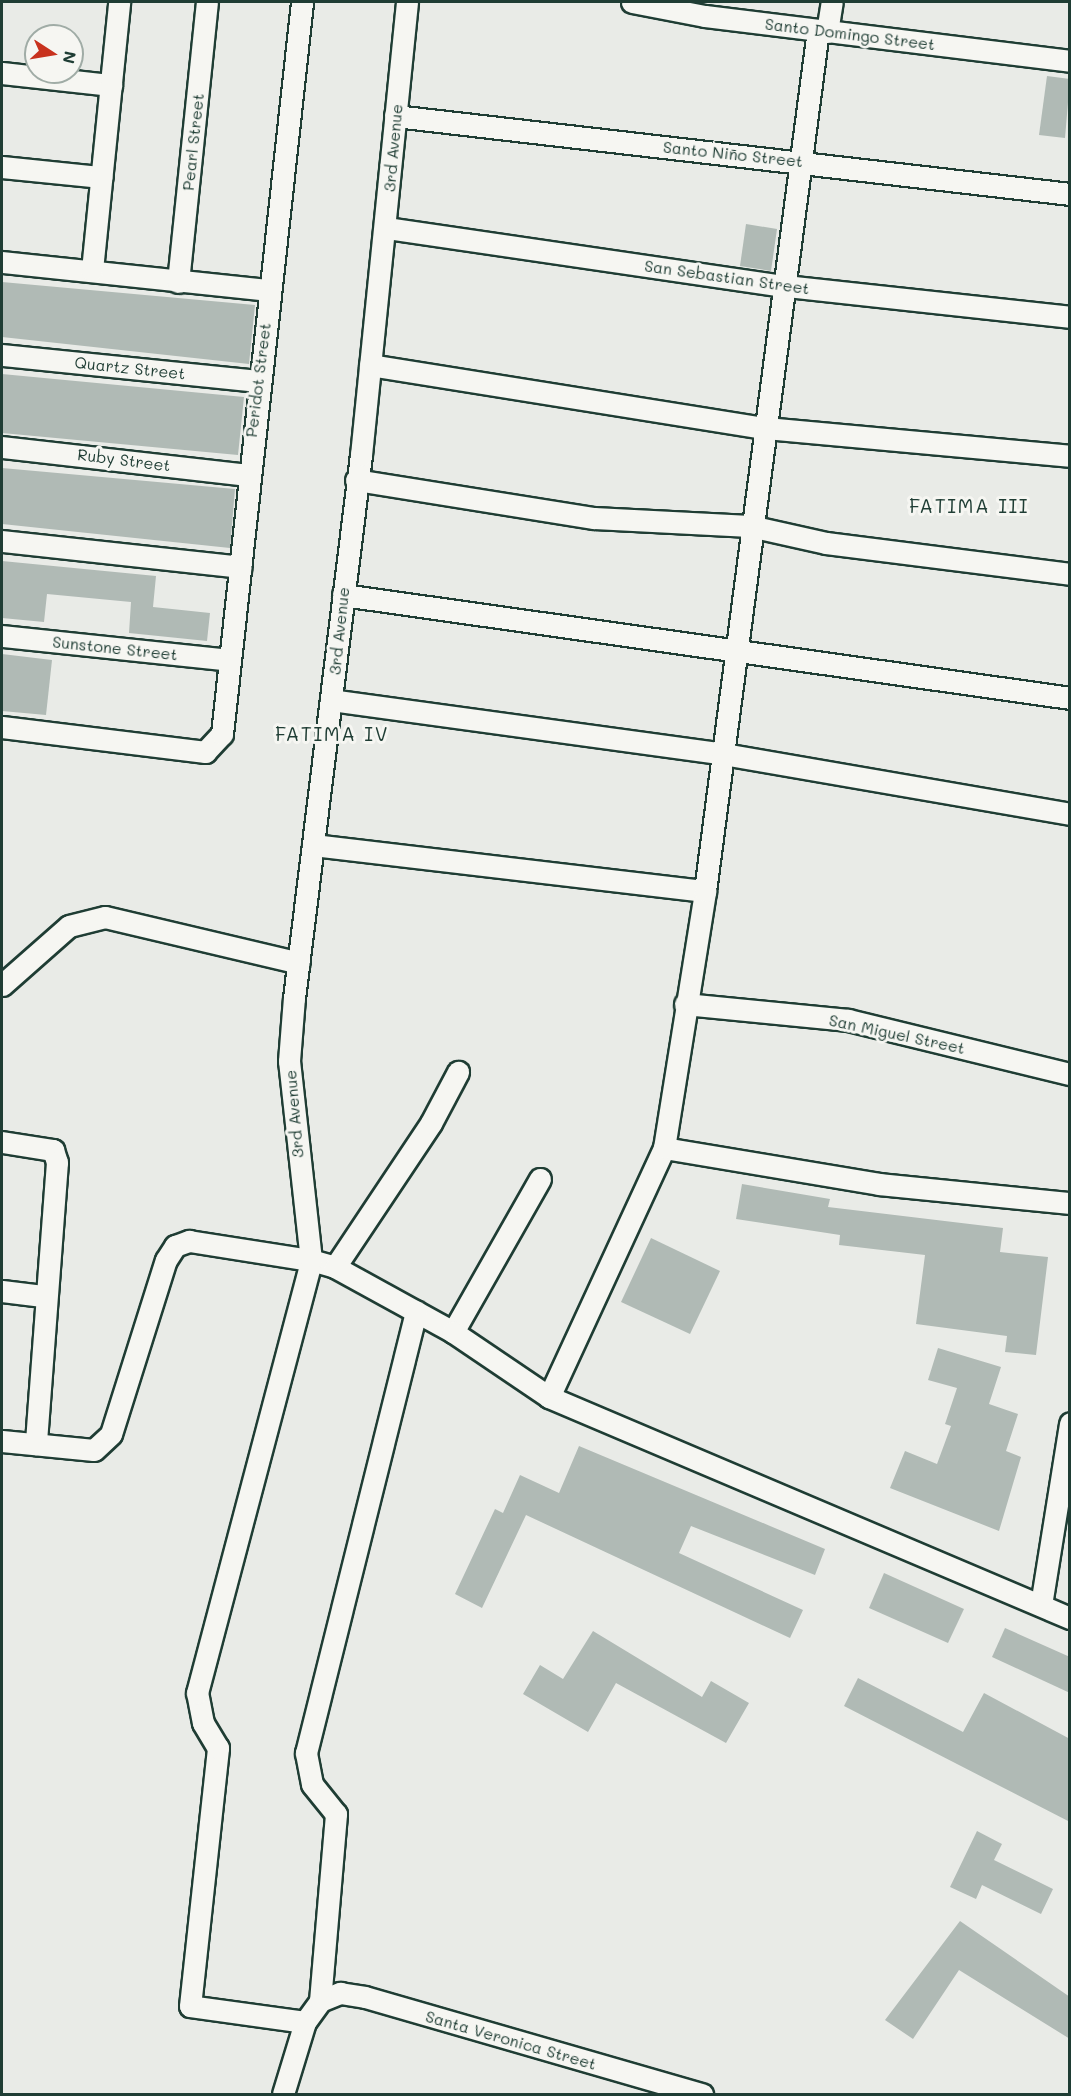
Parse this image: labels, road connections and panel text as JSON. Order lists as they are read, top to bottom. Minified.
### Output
{"streets":{"street":["Santo Domingo Street","Pearl Street","3rd Avenue","Santo Niño Street","San Sebastian Street","Quartz Street","Peridot Street","Ruby Street","Sunstone Street","San Miguel Street","Santa Veronica Street"]},"crossings":[["3rd Avenue","Santo Niño Street"],["3rd Avenue","San Sebastian Street"],["Quartz Street","Peridot Street"],["Peridot Street","Ruby Street"],["Peridot Street","Sunstone Street"]],"districts":["FATIMA III","FATIMA IV"],"north":"right"}
